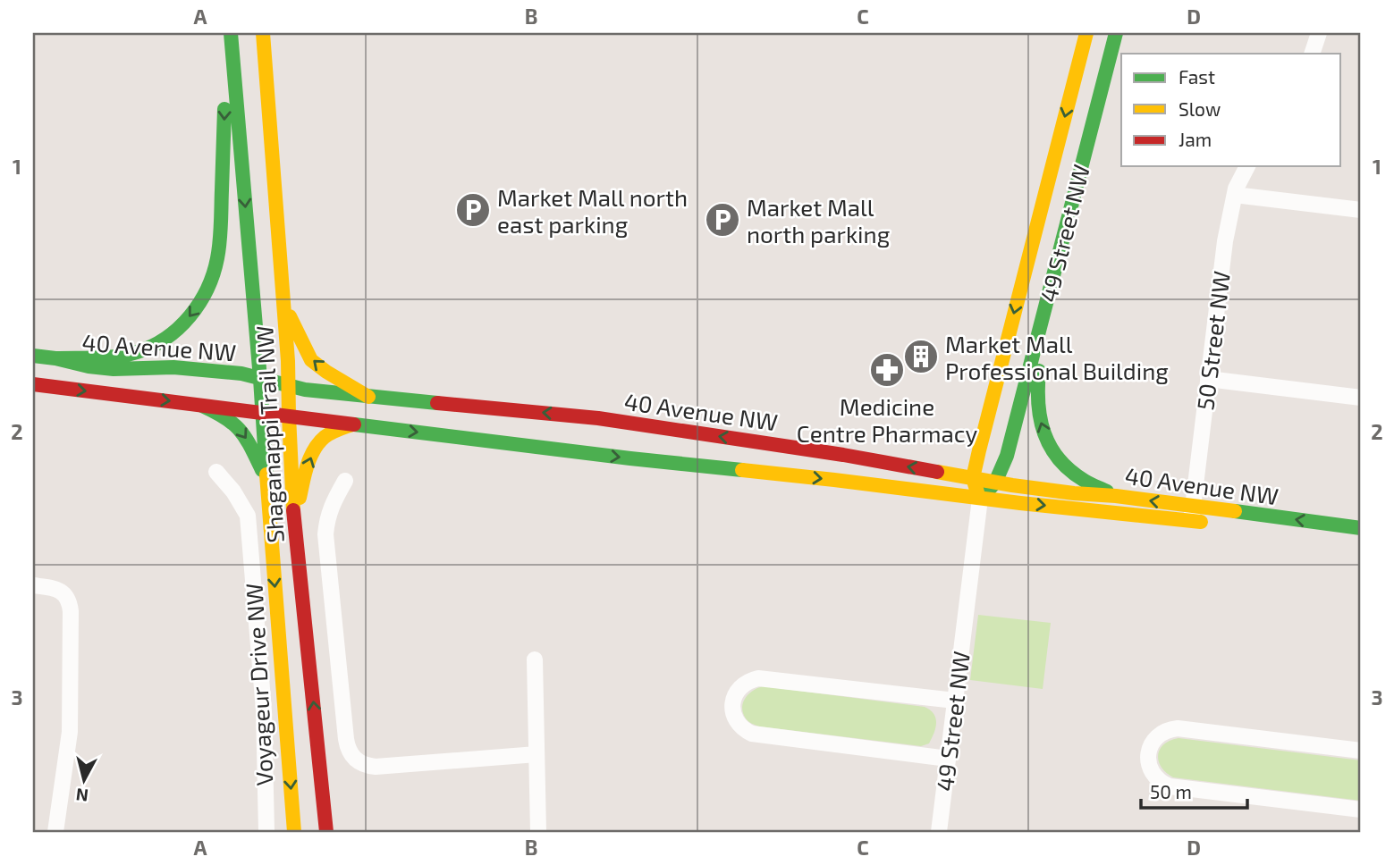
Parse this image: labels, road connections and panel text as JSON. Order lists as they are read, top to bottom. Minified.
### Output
{"streets":{"street":["49 Street NW","50 Street NW","40 Avenue NW","Shaganappi Trail NW","Voyageur Drive NW"]},"crossings":[["49 Street NW","40 Avenue NW"],["50 Street NW","40 Avenue NW"],["40 Avenue NW","Shaganappi Trail NW"]],"places":{"parking":["Market Mall north east parking","Market Mall north parking"],"building":["Market Mall Professional Building"],"pharmacy":["Medicine Centre Pharmacy"]},"legend":["Fast","Slow","Jam"],"scale_bar":"50 m","north":"bottom","grid":{"columns":["A","B","C","D"],"rows":["1","2","3"]}}
